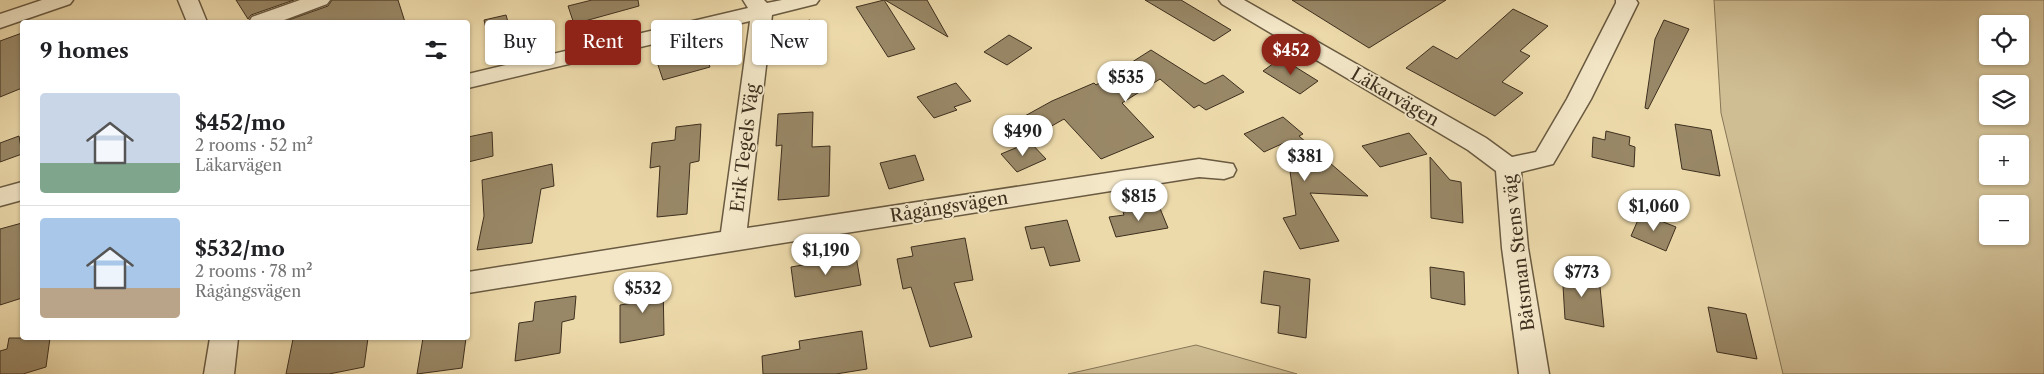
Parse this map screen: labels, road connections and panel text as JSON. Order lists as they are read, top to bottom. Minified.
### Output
{"streets":{"street":["Läkarvägen","Erik Tegels Väg","Rågångsvägen","Båtsman Stens väg"]},"crossings":[["Läkarvägen","Båtsman Stens väg"],["Erik Tegels Väg","Rågångsvägen"]],"page":{"map_buttons":["+","−"],"chip":["Buy","Rent","Filters","New"],"heading":"9 homes","price":["$452","$535","$490","$381","$815","$1,060","$1,190","$773","$532"],"list":[{"name":"$452/mo","note":"2 rooms · 52 m² · Läkarvägen"},{"name":"$532/mo","note":"2 rooms · 78 m² · Rågångsvägen"}]}}
